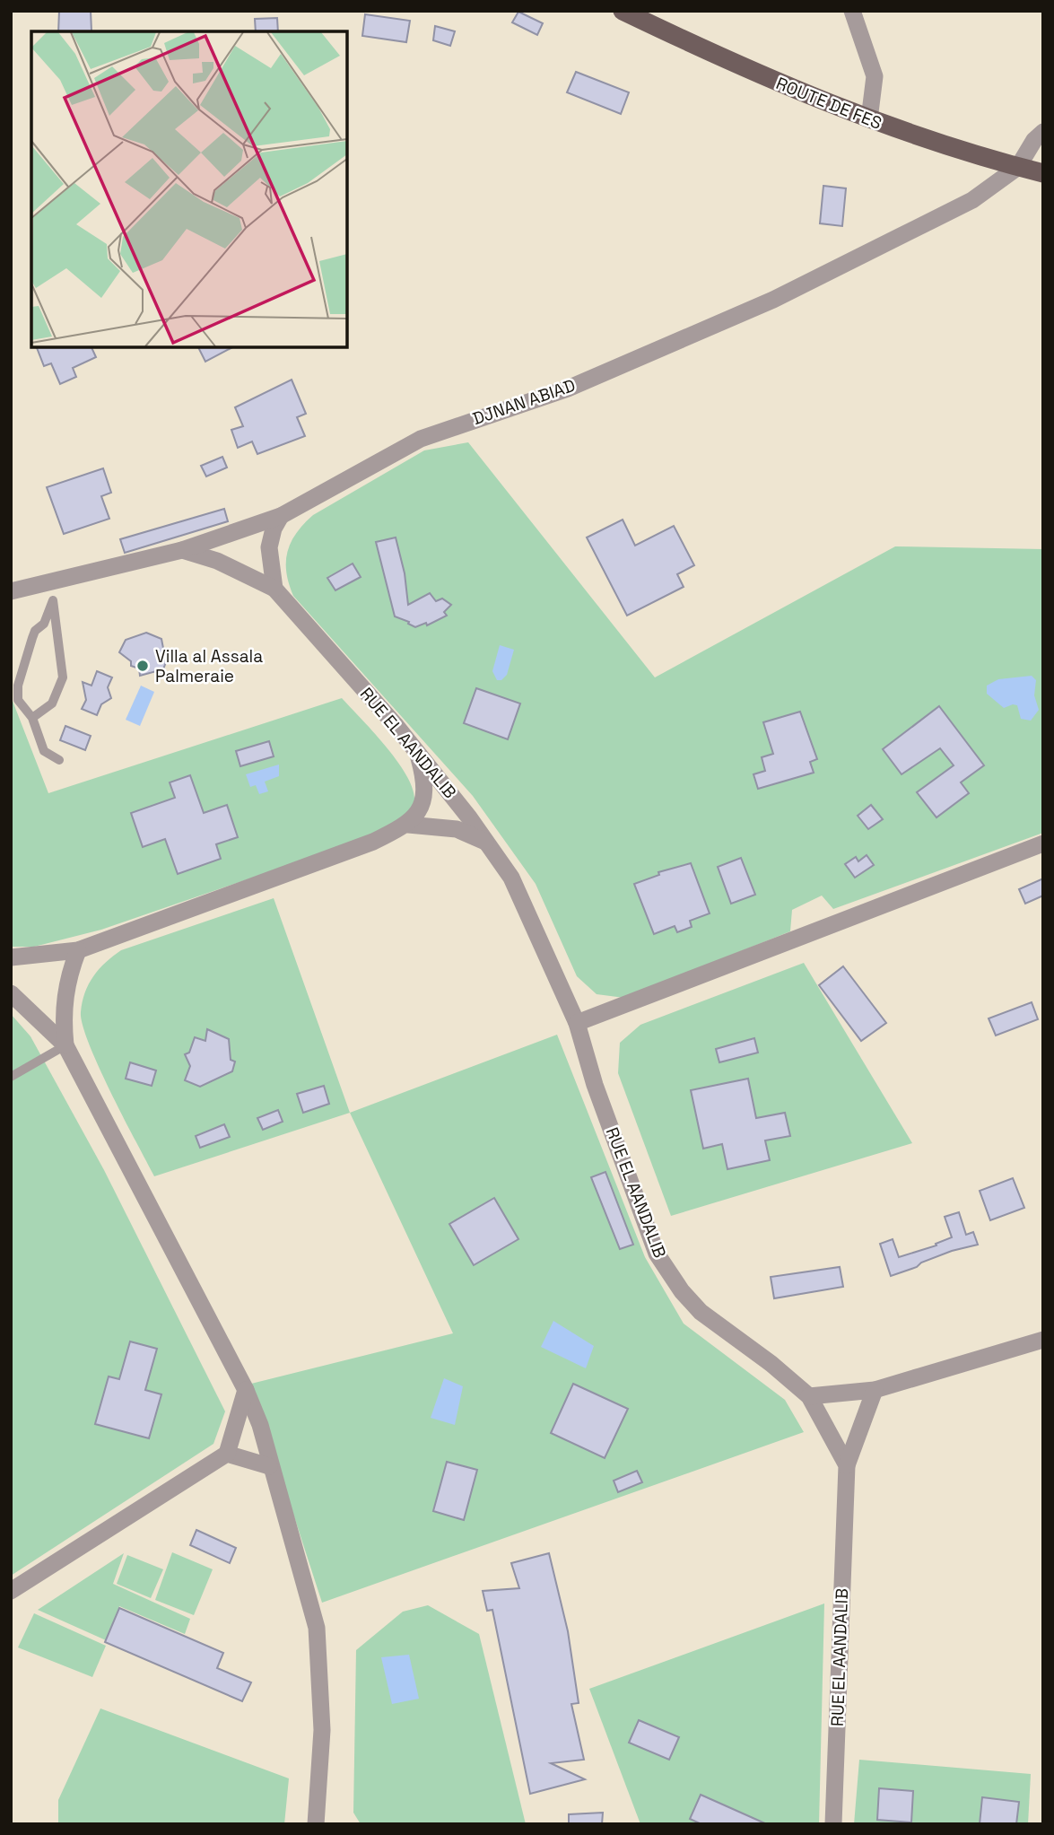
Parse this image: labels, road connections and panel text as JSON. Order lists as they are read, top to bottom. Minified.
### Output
{"streets":{"main road":["ROUTE DE FES"],"street":["DJNAN ABIAD","RUE EL AANDALIB"]},"crossings":[["ROUTE DE FES","DJNAN ABIAD"],["DJNAN ABIAD","RUE EL AANDALIB"]],"places":["Villa al Assala Palmeraie"]}
